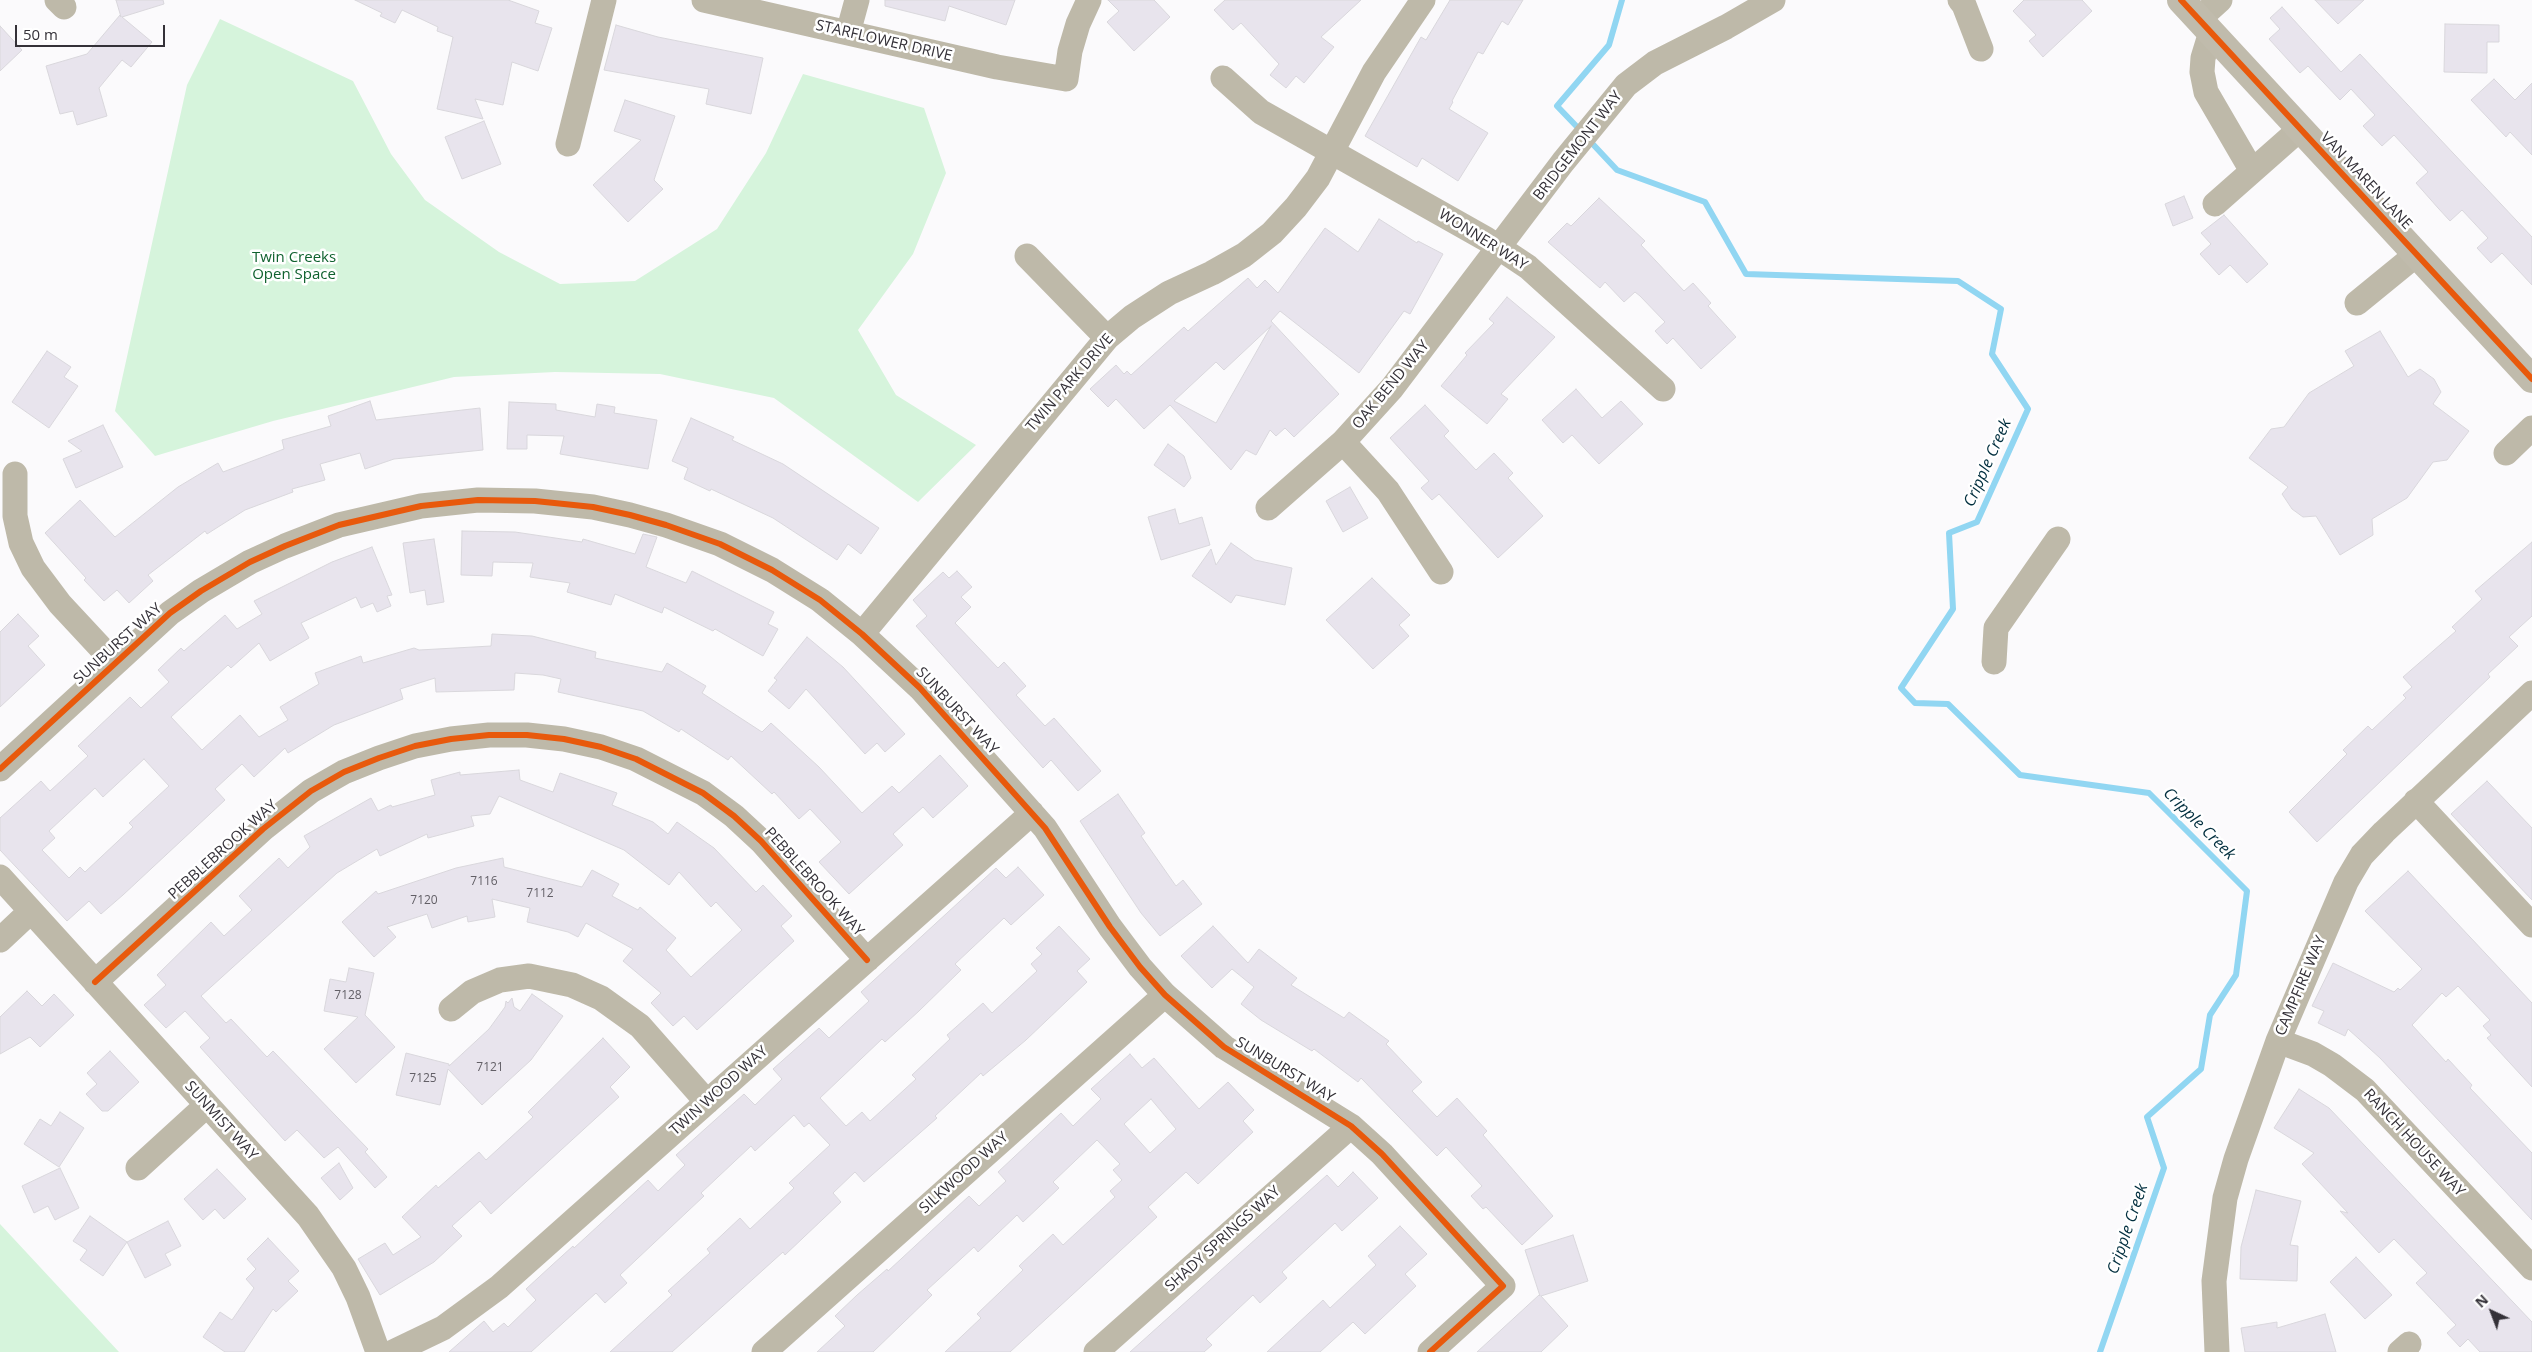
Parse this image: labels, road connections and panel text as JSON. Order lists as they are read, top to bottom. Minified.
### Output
{"streets":{"main road":["VAN MAREN LANE"],"street":["STARFLOWER DRIVE","BRIDGEMONT WAY","WONNER WAY","TWIN PARK DRIVE","OAK BEND WAY","SUNBURST WAY","PEBBLEBROOK WAY","CAMPFIRE WAY","TWIN WOOD WAY","SUNMIST WAY","RANCH HOUSE WAY","SILKWOOD WAY","SHADY SPRINGS WAY"]},"crossings":[["BRIDGEMONT WAY","WONNER WAY"],["BRIDGEMONT WAY","OAK BEND WAY"],["WONNER WAY","TWIN PARK DRIVE"],["WONNER WAY","OAK BEND WAY"],["TWIN PARK DRIVE","SUNBURST WAY"],["SUNBURST WAY","TWIN WOOD WAY"],["SUNBURST WAY","SILKWOOD WAY"],["SUNBURST WAY","SHADY SPRINGS WAY"],["PEBBLEBROOK WAY","TWIN WOOD WAY"],["PEBBLEBROOK WAY","SUNMIST WAY"],["CAMPFIRE WAY","RANCH HOUSE WAY"]],"water":["Cripple Creek"],"parks":["Twin Creeks Open Space"],"house_numbers":["7116","7112","7120","7128","7121","7125"],"scale_bar":"50 m","north":"top left"}
